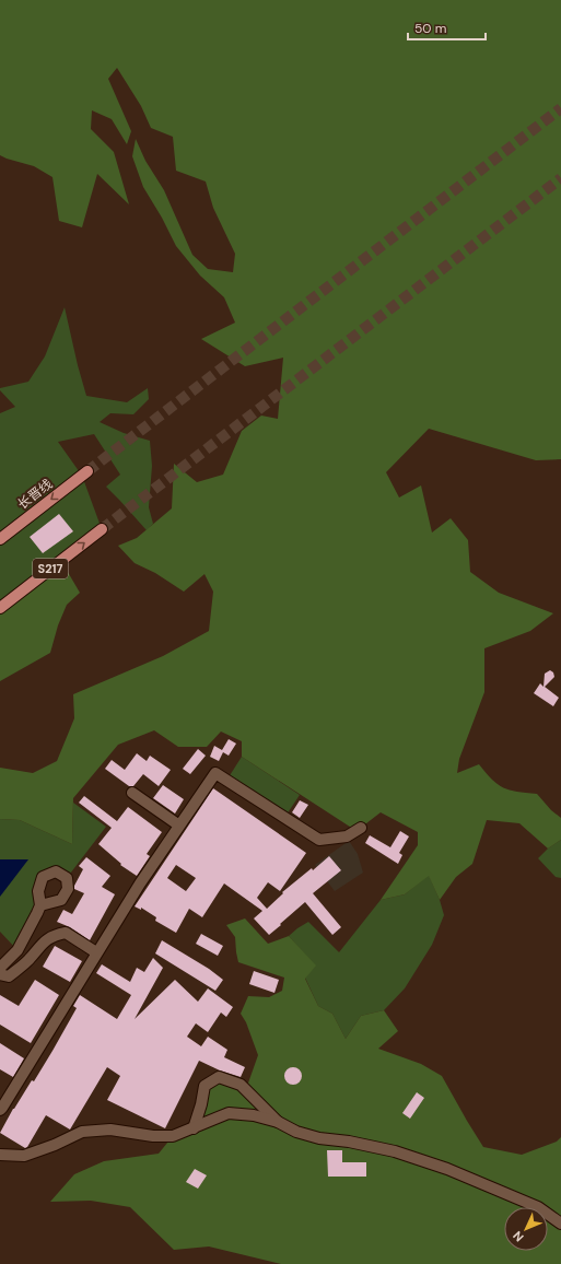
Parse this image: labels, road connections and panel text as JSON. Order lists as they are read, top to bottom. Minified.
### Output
{"streets":{"main road":["长晋线","S217"]},"scale_bar":"50 m","north":"bottom left"}
